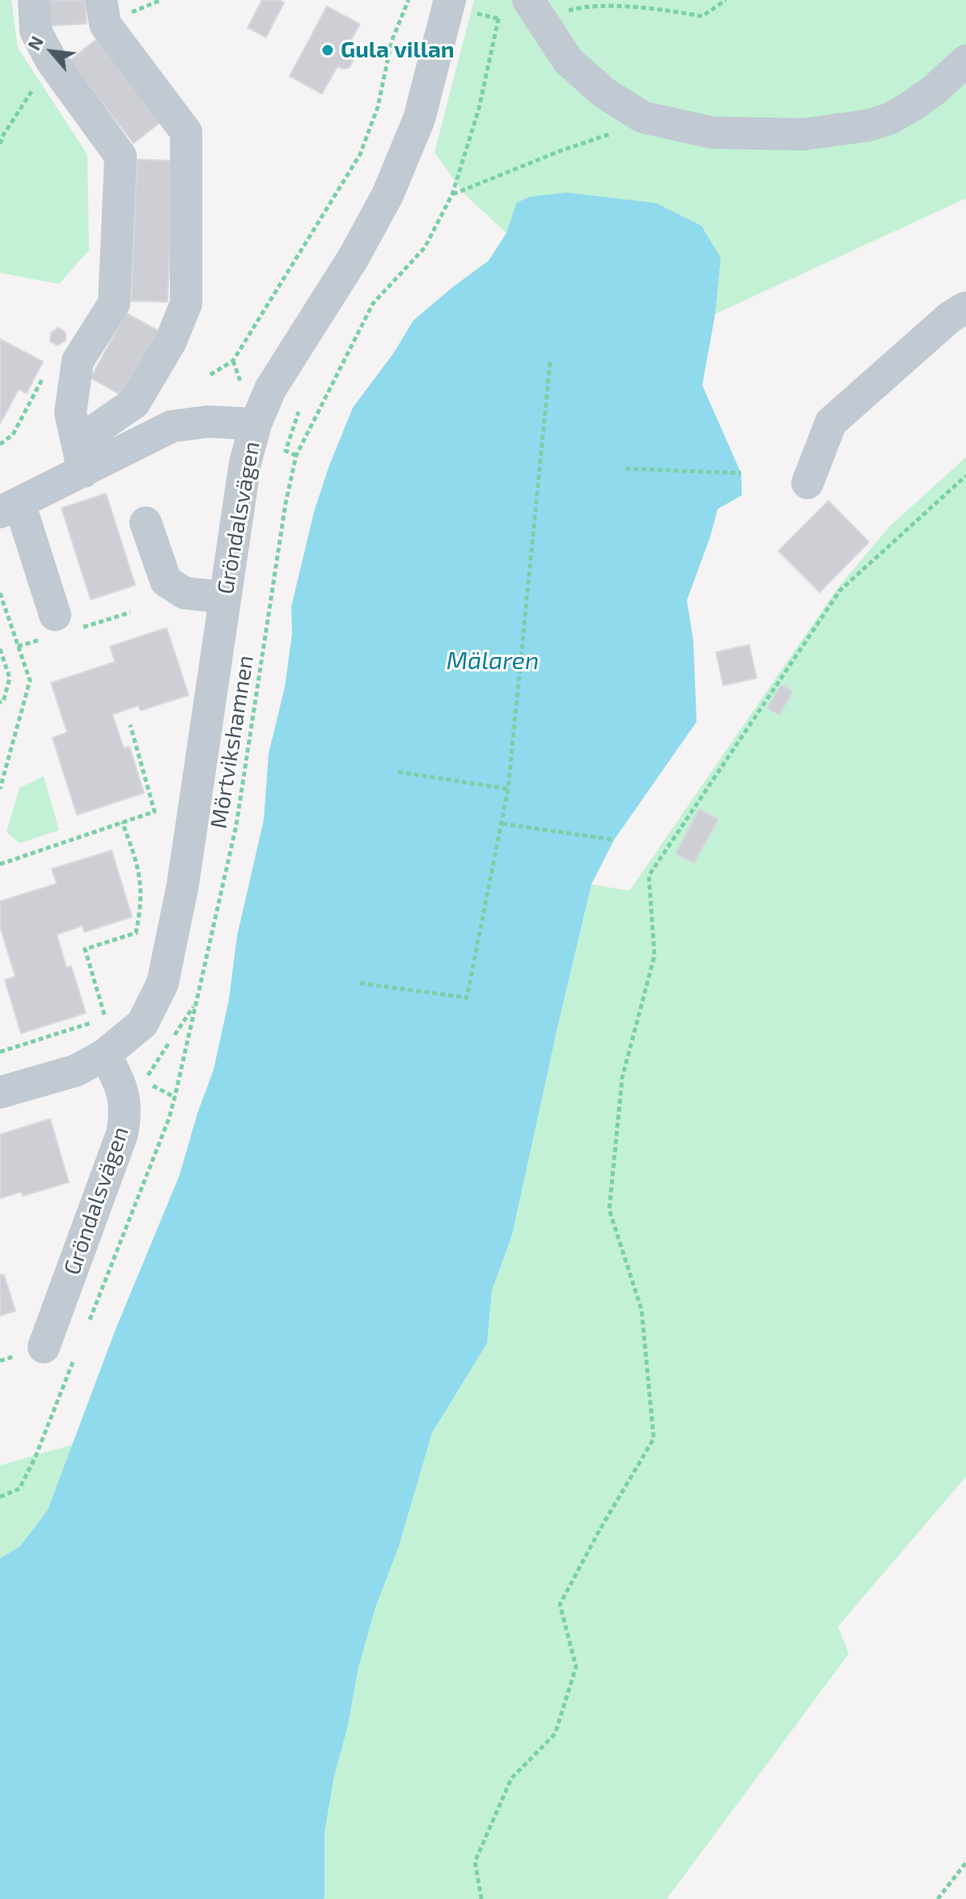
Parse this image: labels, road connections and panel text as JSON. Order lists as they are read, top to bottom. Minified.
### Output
{"streets":{"street":["Gröndalsvägen"],"path":["Mörtvikshamnen"]},"water":["Mälaren"],"places":["Gula villan"],"north":"top left"}
